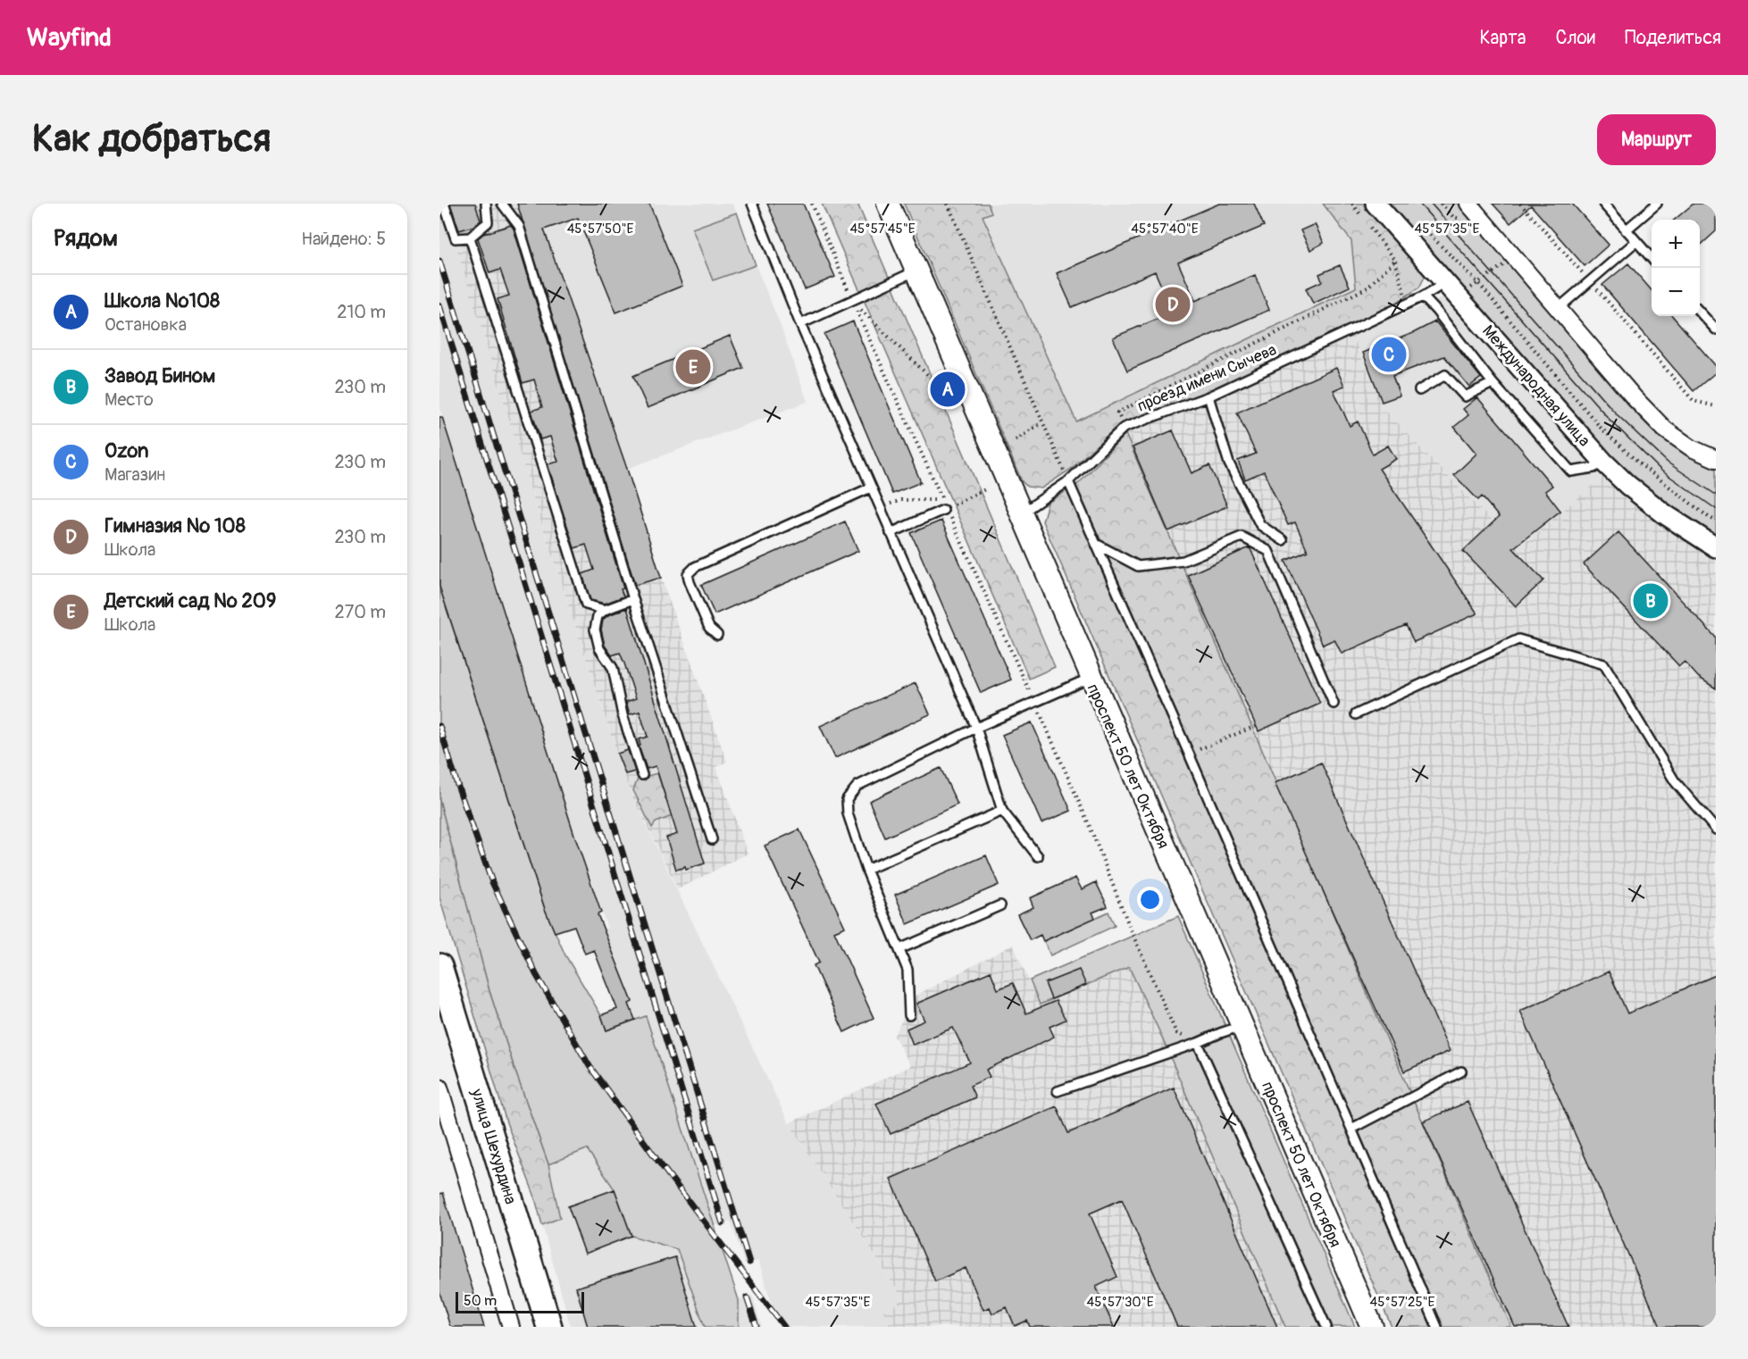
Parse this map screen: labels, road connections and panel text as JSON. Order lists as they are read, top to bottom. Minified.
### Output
{"streets":{"main road":["проспект 50 лет Октября","улица Шехурдина"],"street":["Международная улица"],"lane":["проезд имени Сычева"]},"crossings":[["проезд имени Сычева","Международная улица"],["проезд имени Сычева","проспект 50 лет Октября"]],"scale_bar":"50 m","page":{"header":"Wayfind","nav":["Карта","Слои","Поделиться"],"buttons":"Маршрут","title":"Как добраться","heading":["Рядом","Найдено: 5"],"map_buttons":["+","−"],"list":[{"mark":"A","name":"Школа №108","note":"Остановка","value":"210 m"},{"mark":"B","name":"Завод Бином","note":"Место","value":"230 m"},{"mark":"C","name":"Ozon","note":"Магазин","value":"230 m"},{"mark":"D","name":"Гимназия № 108","note":"Школа","value":"230 m"},{"mark":"E","name":"Детский сад № 209","note":"Школа","value":"270 m"}],"pins":["D","C","E","A","B"],"scale":"50 m"},"coordinates":["45°57'50\"E","45°57'45\"E","45°57'40\"E","45°57'35\"E","45°57'30\"E","45°57'25\"E"]}
